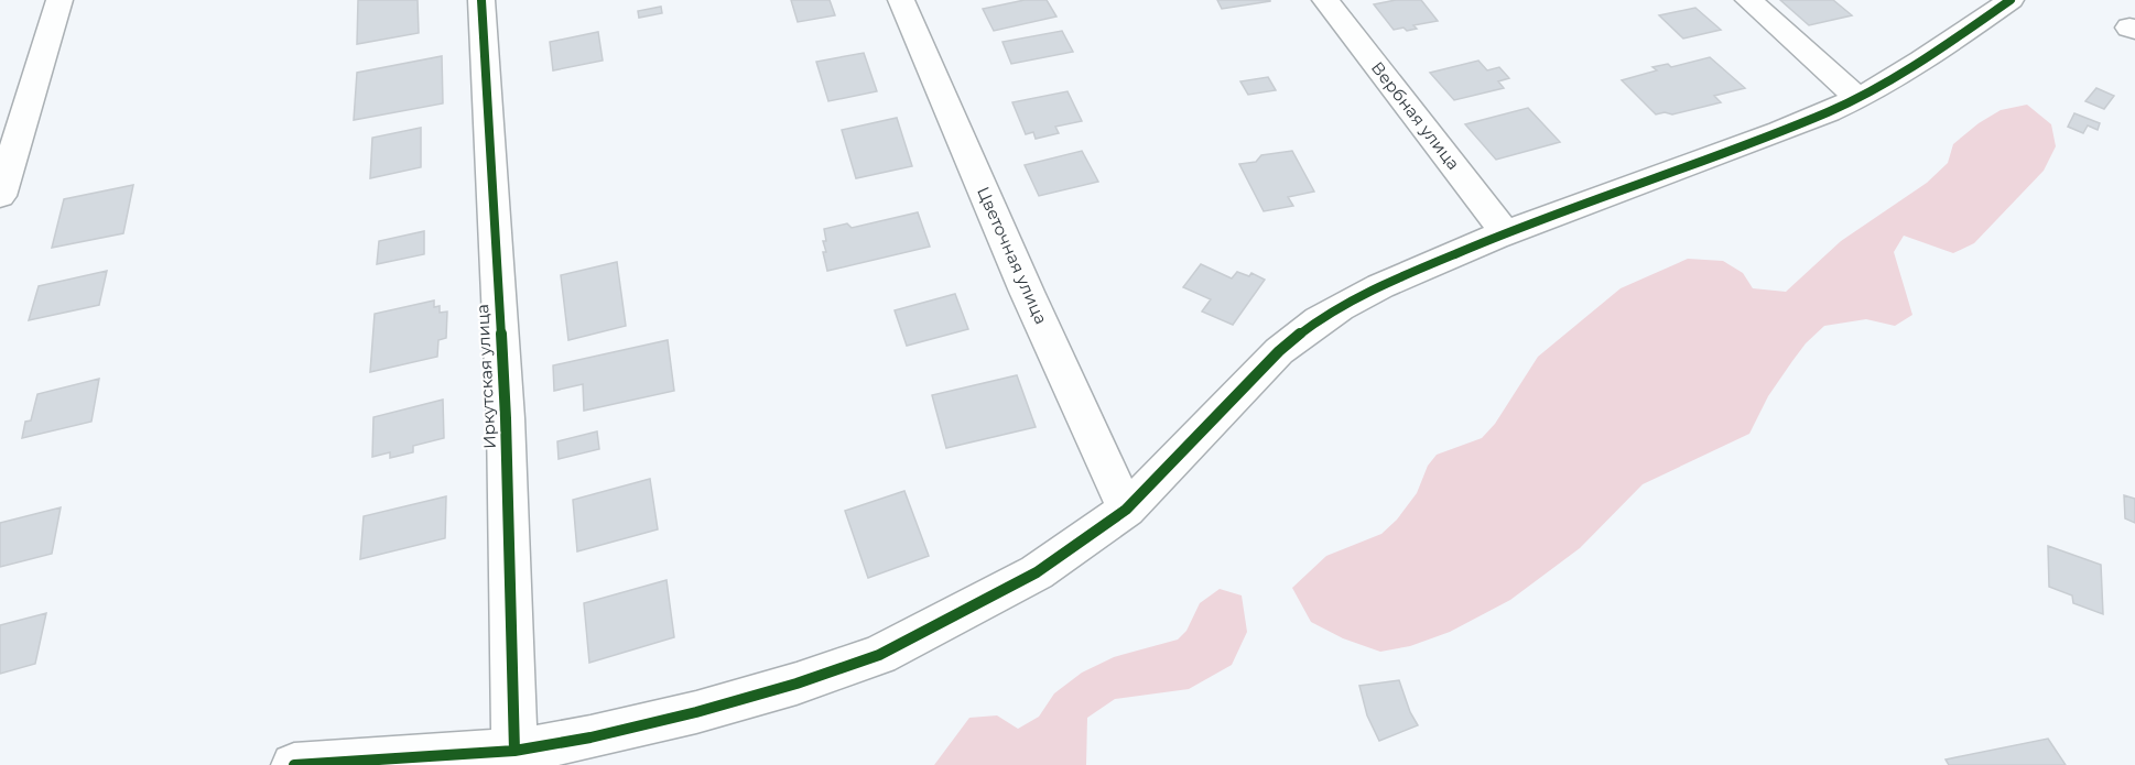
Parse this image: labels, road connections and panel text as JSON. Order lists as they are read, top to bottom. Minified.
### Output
{"streets":{"street":["Вербная улица","Цветочная улица","Иркутская улица"]}}
